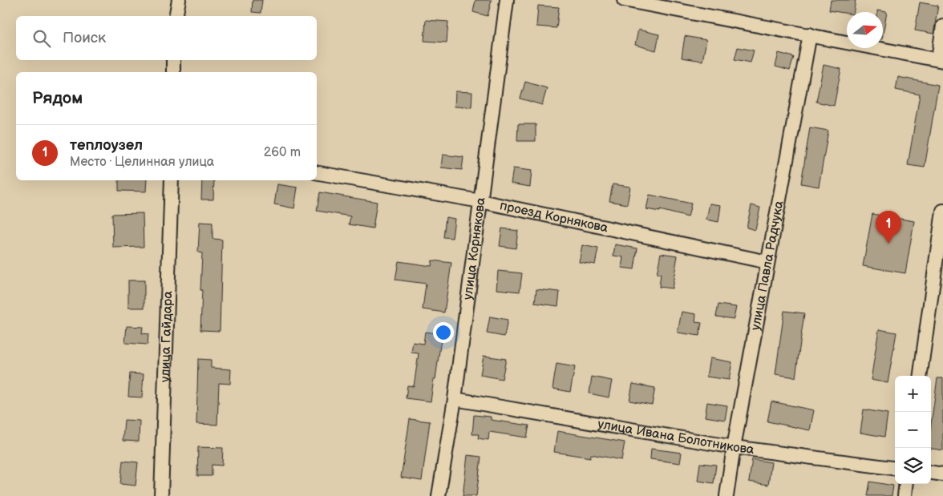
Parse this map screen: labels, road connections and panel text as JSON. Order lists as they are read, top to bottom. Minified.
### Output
{"streets":{"street":["проезд Корнякова","улица Корнякова","улица Павла Радчука","улица Гайдара","улица Ивана Болотникова"]},"crossings":[["проезд Корнякова","улица Корнякова"],["проезд Корнякова","улица Павла Радчука"],["улица Корнякова","улица Ивана Болотникова"],["улица Павла Радчука","улица Ивана Болотникова"]],"north":"right","page":{"search":"Поиск","heading":"Рядом","list":[{"mark":"1","name":"теплоузел","note":"Место · Целинная улица","value":"260 m"}],"pins":"1","map_buttons":["+","−"]}}
